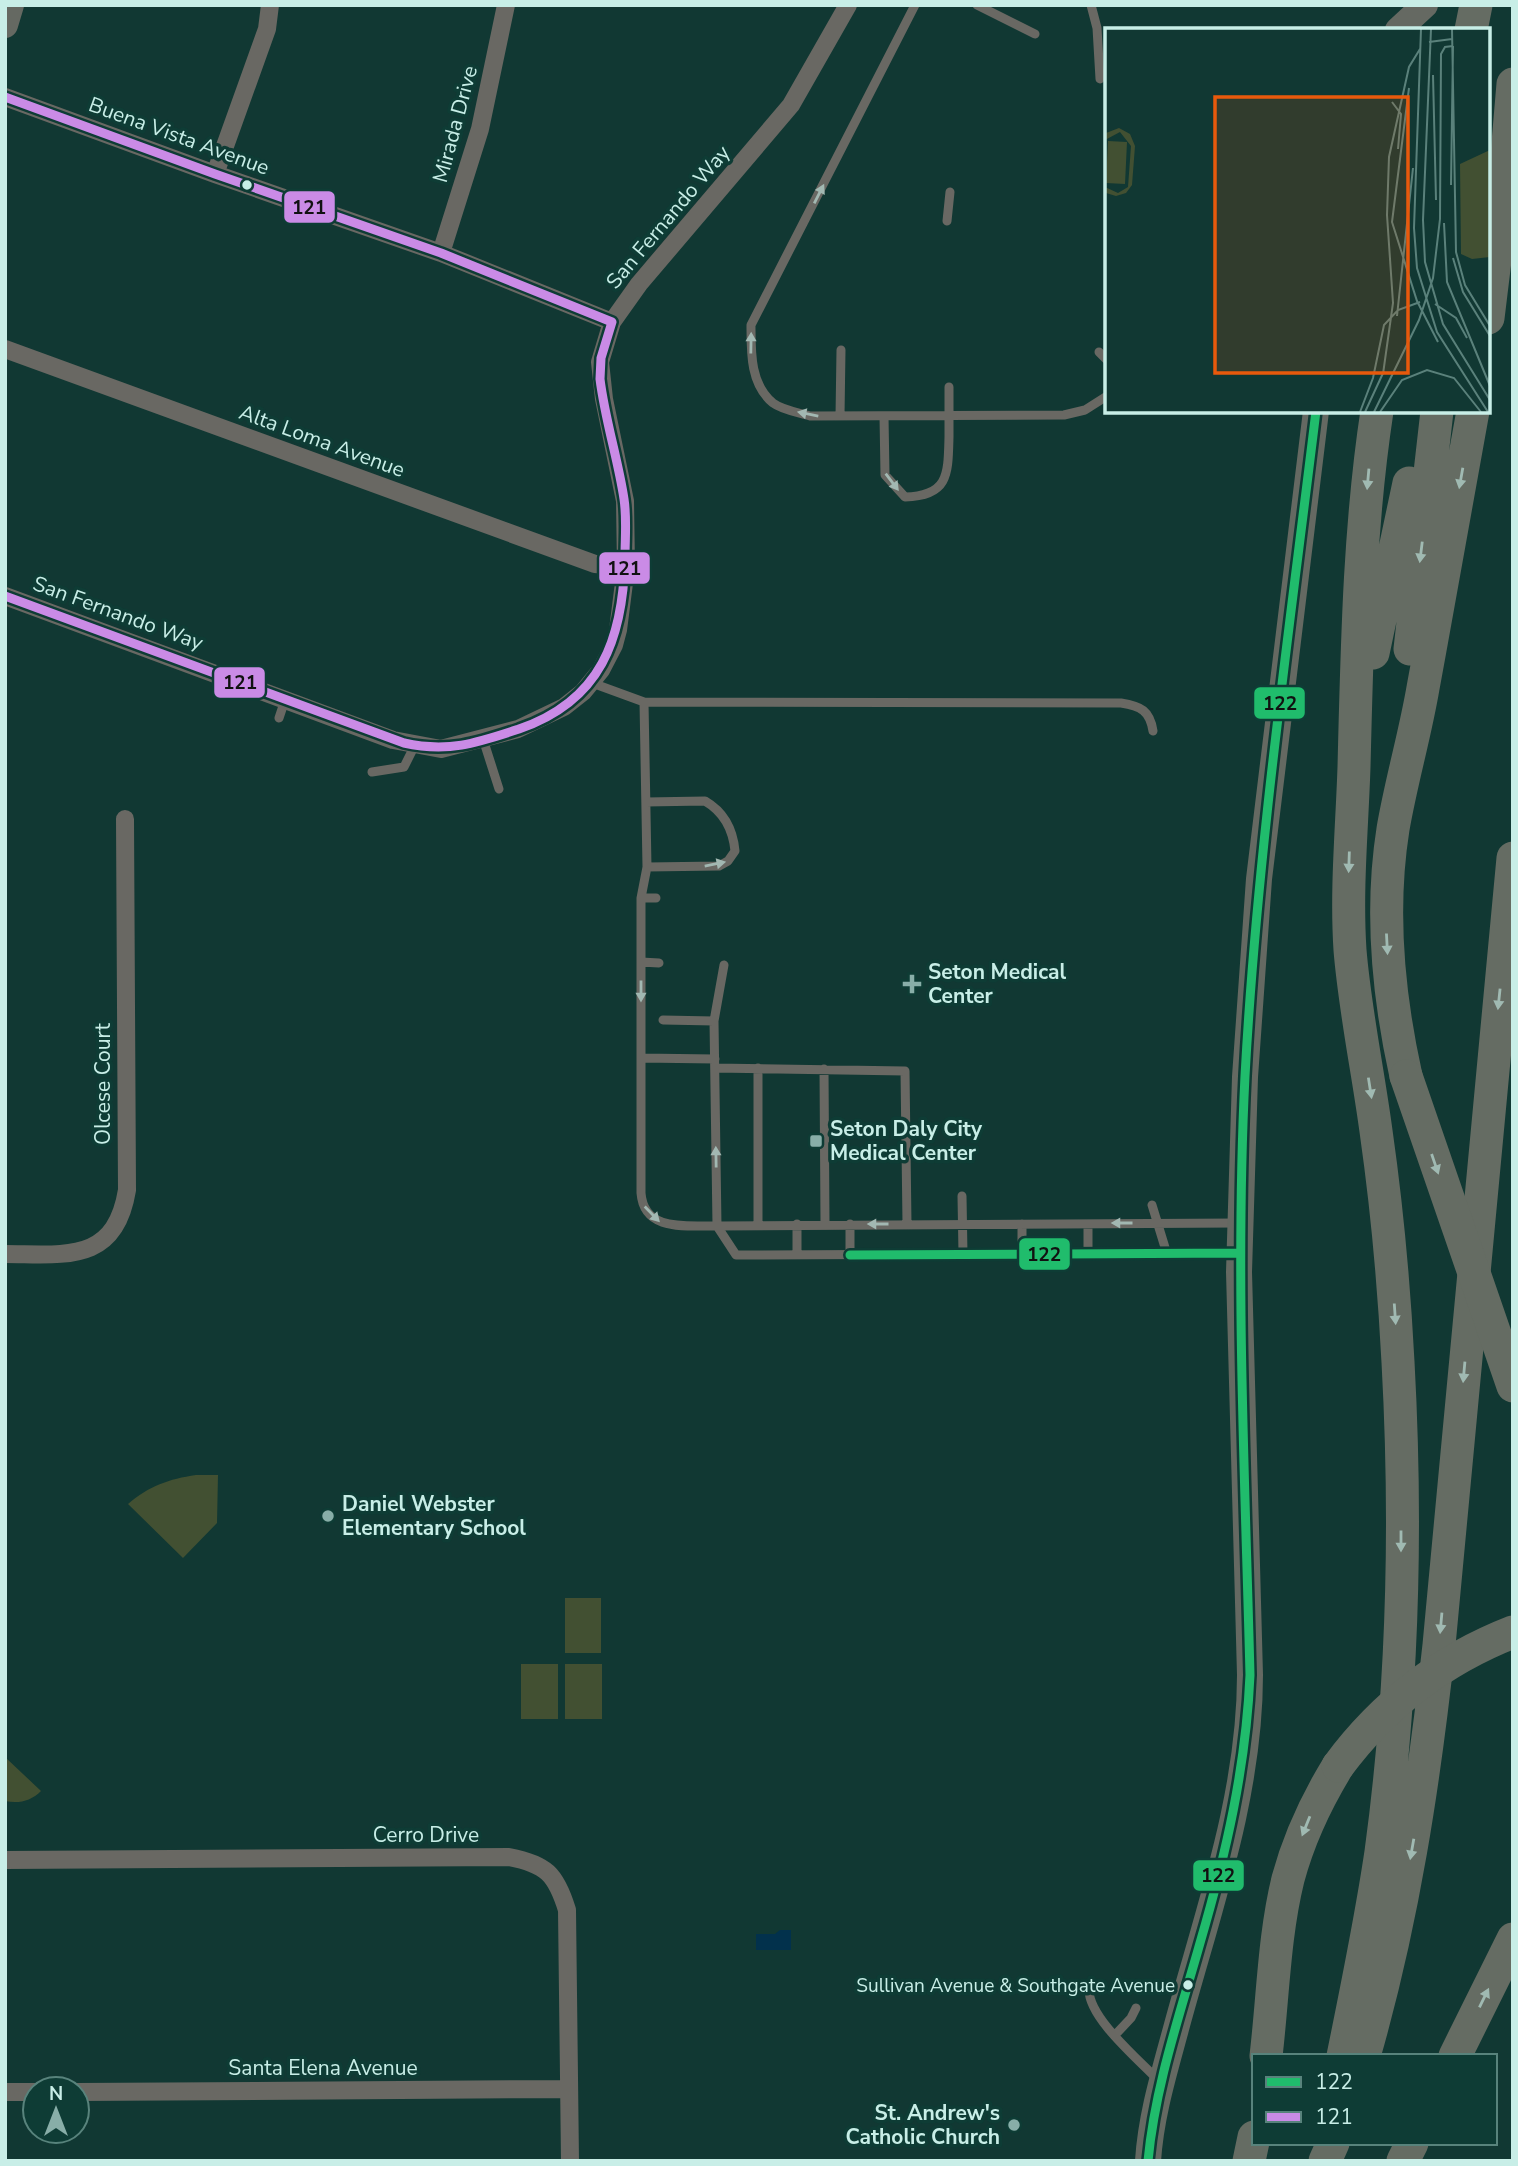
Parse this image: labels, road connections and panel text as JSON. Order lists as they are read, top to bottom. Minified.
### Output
{"streets":{"street":["Mirada Drive","Buena Vista Avenue","San Fernando Way","Alta Loma Avenue","Olcese Court","Cerro Drive","Santa Elena Avenue"]},"crossings":[["Mirada Drive","Buena Vista Avenue"],["Buena Vista Avenue","San Fernando Way"],["San Fernando Way","Alta Loma Avenue"],["Cerro Drive","Santa Elena Avenue"]],"places":{"health":["Seton Medical Center"],"transit":["Seton Daly City Medical Center"],"other":["Daniel Webster Elementary School","Sullivan Avenue & Southgate Avenue","St. Andrew's Catholic Church"]},"lines":["transit line 121","transit line 122"],"legend":["122","121"],"north":"top"}
